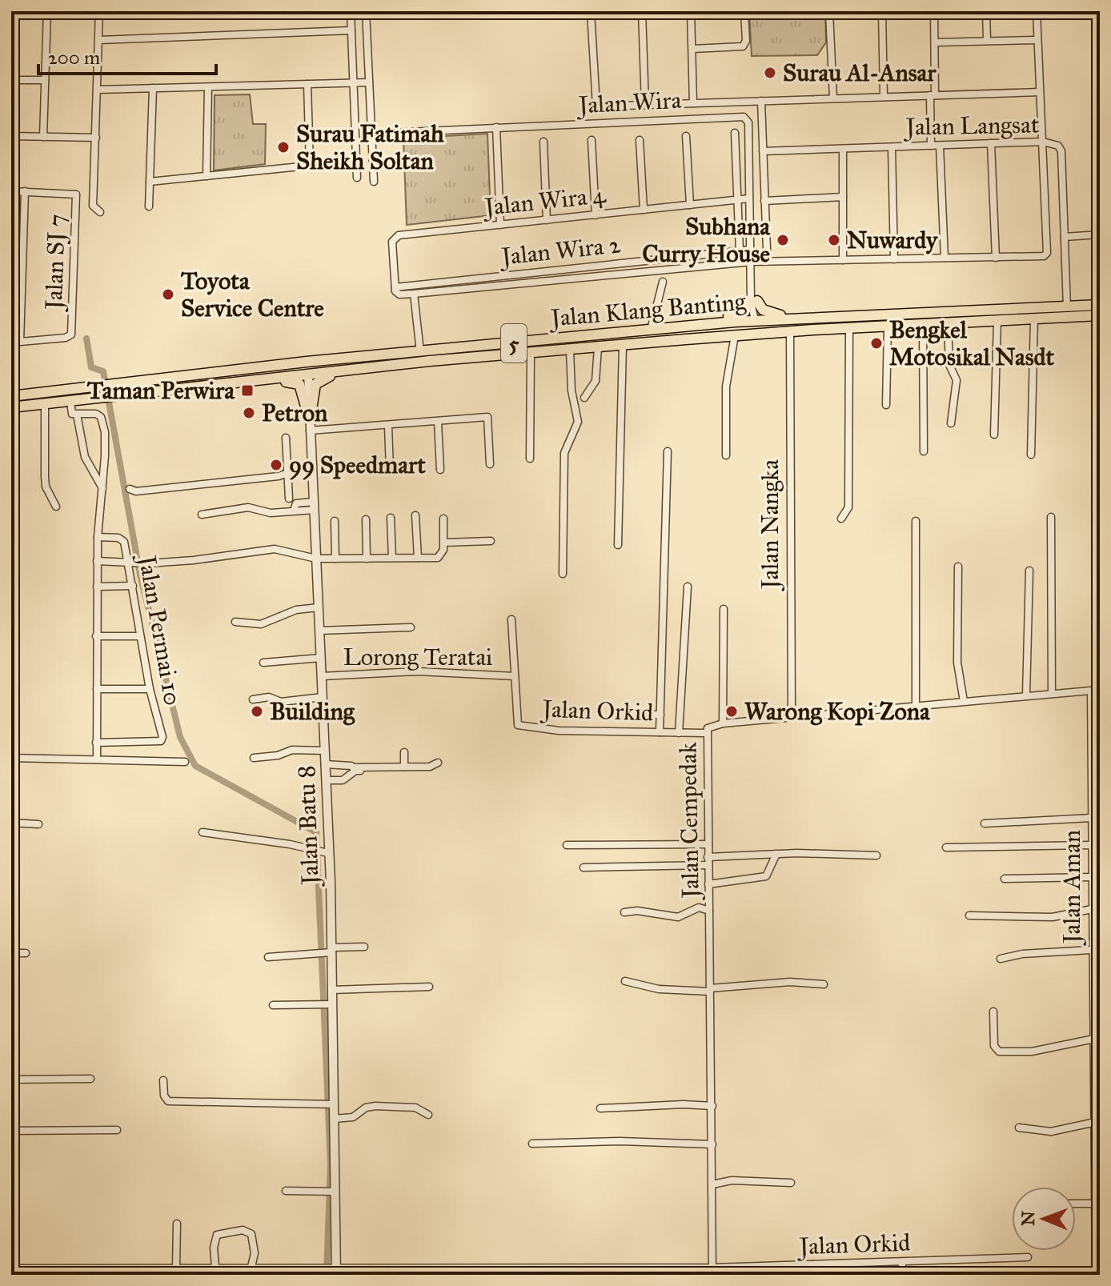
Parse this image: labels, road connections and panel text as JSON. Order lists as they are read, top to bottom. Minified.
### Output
{"streets":{"highway":["Jalan Klang Banting","5"],"street":["Jalan Wira","Jalan Langsat","Jalan Wira 4","Jalan Wira 2","Jalan SJ 7","Jalan Nangka","Jalan Permai 10","Lorong Teratai","Jalan Orkid","Jalan Cempedak","Jalan Batu 8","Jalan Aman"]},"crossings":[["Jalan Langsat","Jalan Klang Banting"],["Jalan Wira 4","Jalan Wira 2"],["Jalan Klang Banting","Jalan Nangka"],["Jalan Klang Banting","Jalan Batu 8"],["Jalan Nangka","Jalan Cempedak"],["Lorong Teratai","Jalan Orkid"],["Lorong Teratai","Jalan Batu 8"],["Jalan Orkid","Jalan Cempedak"],["Jalan Orkid","Jalan Batu 8"],["Jalan Cempedak","Jalan Aman"]],"places":{"other":["Surau Al-Ansar","Surau Fatimah Sheikh Soltan","Subhana Curry House","Nuwardy","Toyota Service Centre","Bengkel Motosikal Nasdt","Petron","99 Speedmart","Building","Warong Kopi Zona"],"transit":["Taman Perwira"]},"scale_bar":"200 m","north":"left"}
